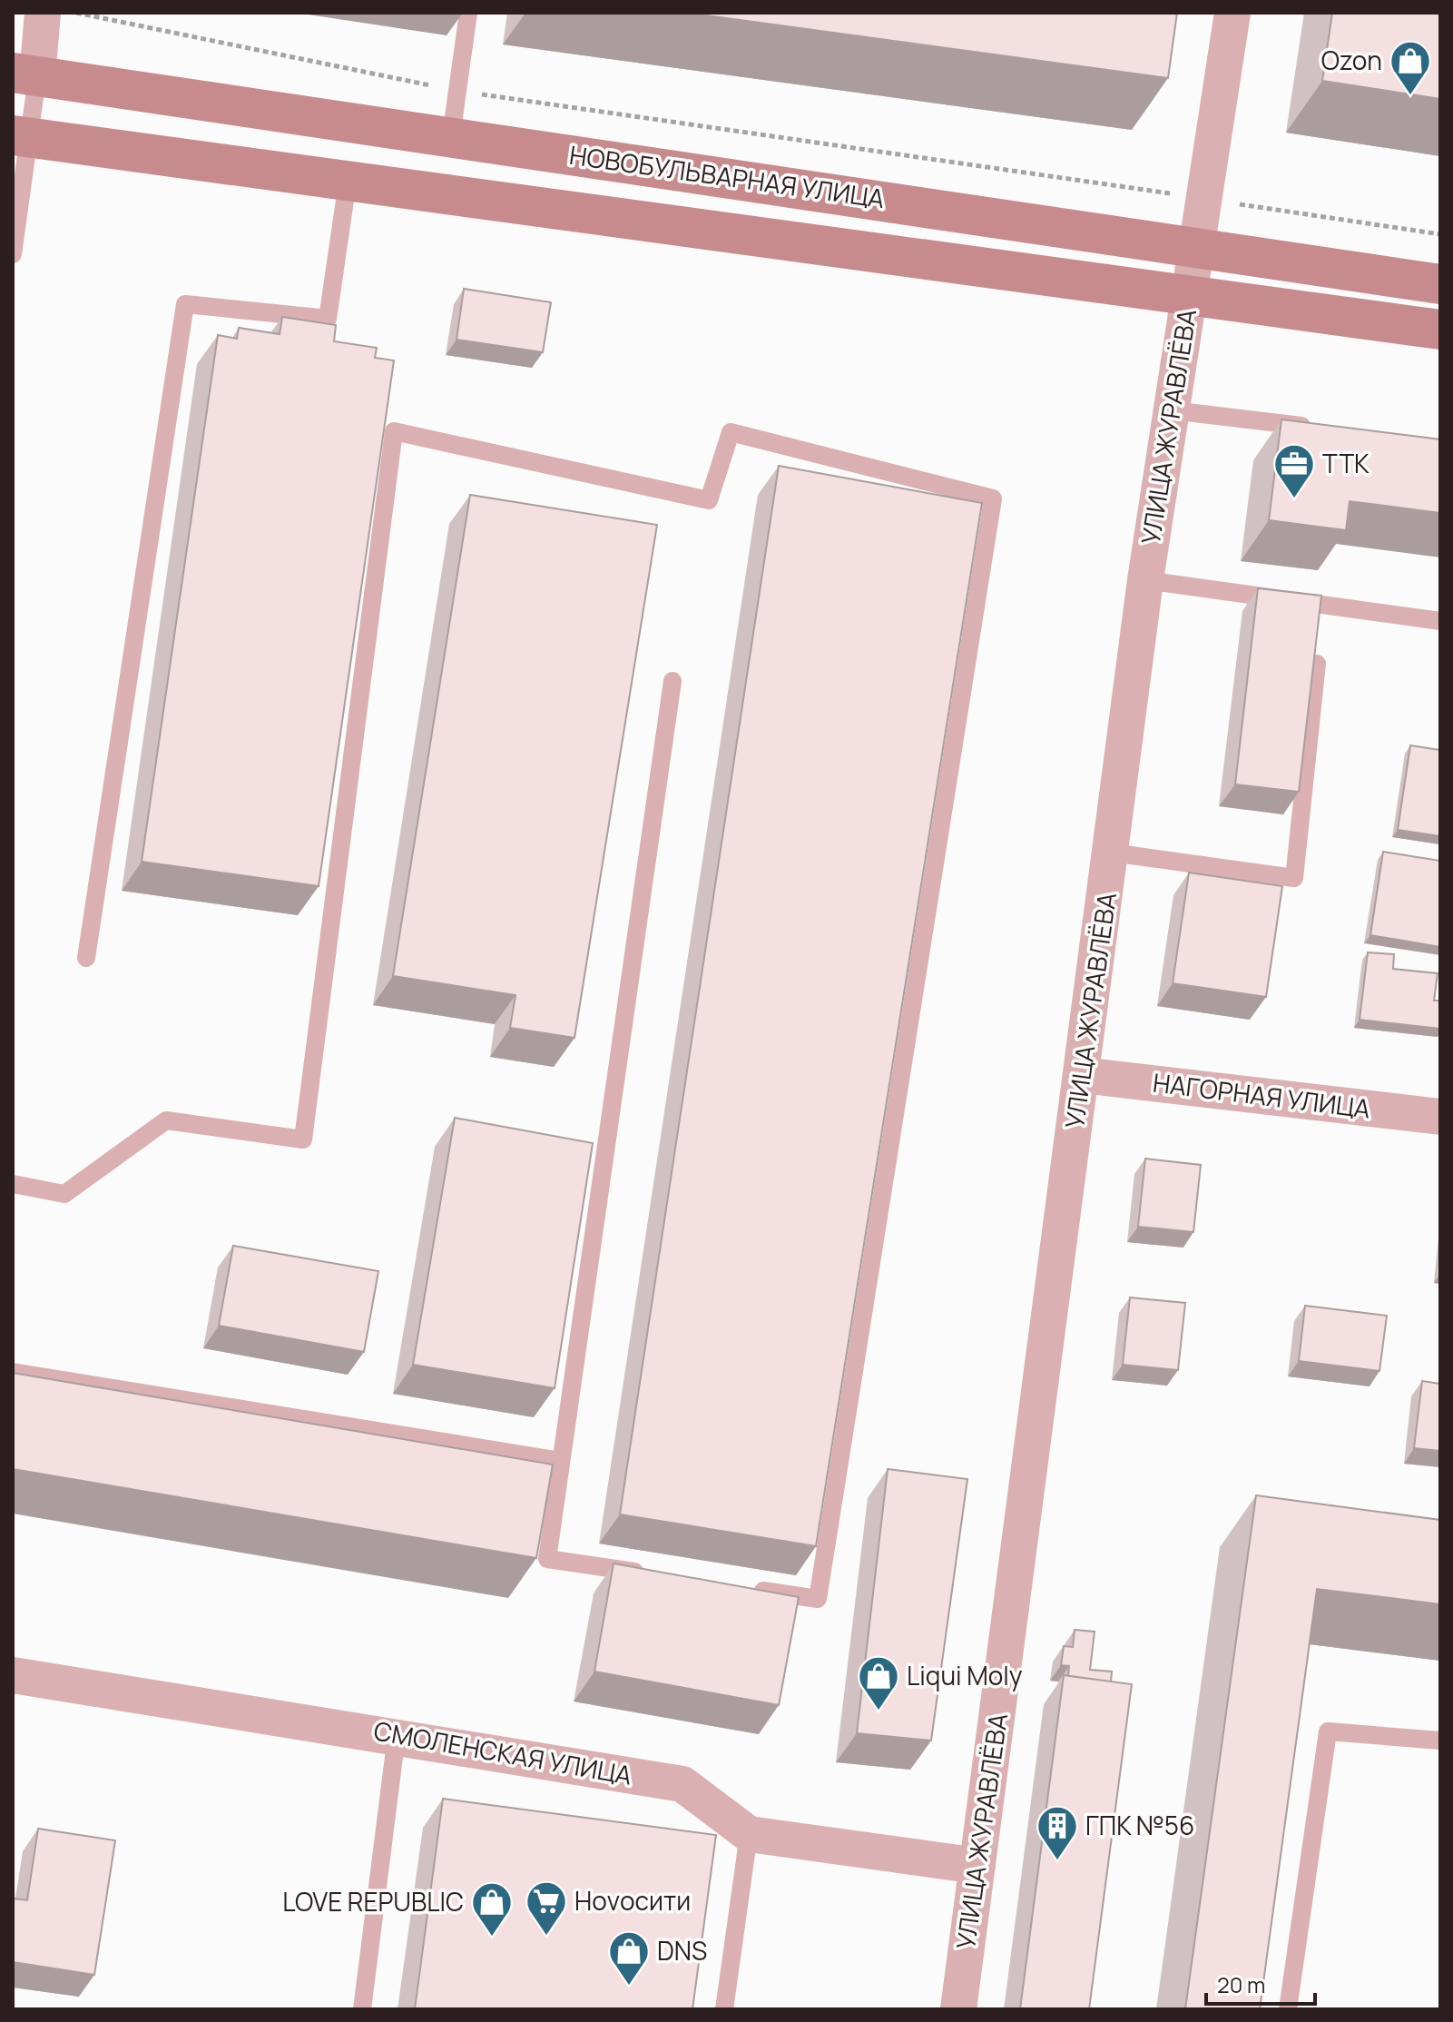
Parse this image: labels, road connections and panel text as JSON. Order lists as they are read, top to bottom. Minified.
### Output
{"streets":{"main road":["НОВОБУЛЬВАРНАЯ УЛИЦА"],"street":["УЛИЦА ЖУРАВЛЁВА","НАГОРНАЯ УЛИЦА","СМОЛЕНСКАЯ УЛИЦА"]},"crossings":[["НОВОБУЛЬВАРНАЯ УЛИЦА","УЛИЦА ЖУРАВЛЁВА"],["УЛИЦА ЖУРАВЛЁВА","НАГОРНАЯ УЛИЦА"],["УЛИЦА ЖУРАВЛЁВА","СМОЛЕНСКАЯ УЛИЦА"]],"places":{"shop":["Ozon","Liqui Moly","LOVE REPUBLIC","DNS"],"office":["ТТК"],"building":["ГПК №56"],"supermarket":["Ноvосити"]},"scale_bar":"20 m"}
